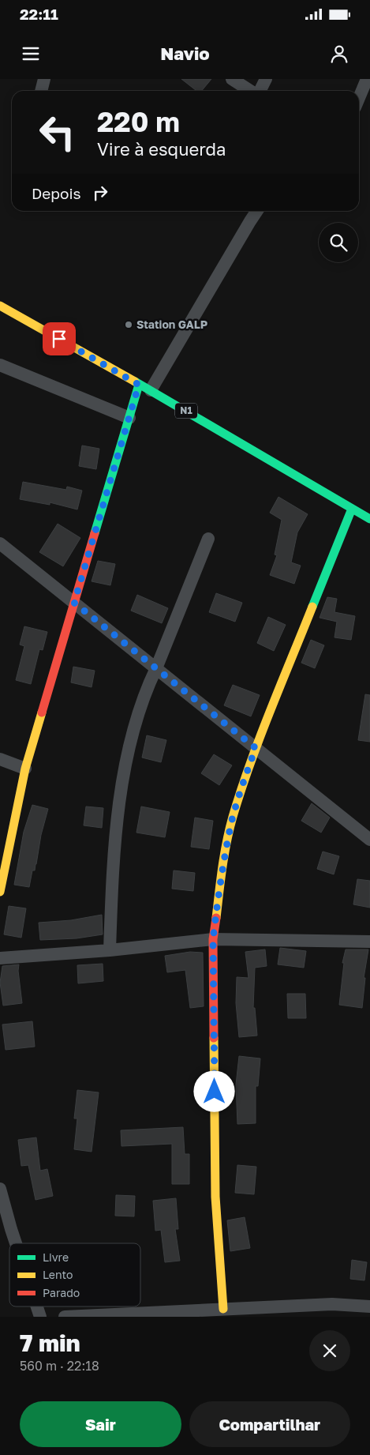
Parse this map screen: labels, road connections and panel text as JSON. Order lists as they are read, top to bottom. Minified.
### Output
{"streets":{"street":["N1"]},"places":["Station GALP"],"legend":["Livre","Lento","Parado"],"page":{"status":"22:11","header":"Navio","turn":["220 m","Vire à esquerda"],"then":"Depois","heading":["7 min","560 m · 22:18"],"buttons":["Sair","Compartilhar"]}}
